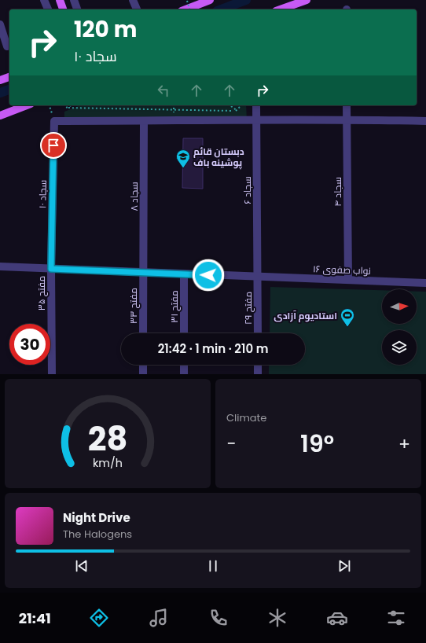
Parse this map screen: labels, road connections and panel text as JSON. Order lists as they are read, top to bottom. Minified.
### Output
{"streets":{"street":["سجاد ۶","سجاد ۴","سجاد ۱۰","سجاد ۸","نواب صفوی ۱۶","مفتح ۳۵","مفتح ۳۳","مفتح ۳۱","مفتح ۲۹"]},"crossings":[["سجاد ۶","نواب صفوی ۱۶"],["سجاد ۶","مفتح ۲۹"],["سجاد ۴","نواب صفوی ۱۶"],["سجاد ۱۰","نواب صفوی ۱۶"],["سجاد ۱۰","مفتح ۳۵"],["سجاد ۸","نواب صفوی ۱۶"],["سجاد ۸","مفتح ۳۳"],["نواب صفوی ۱۶","مفتح ۳۵"],["نواب صفوی ۱۶","مفتح ۳۳"],["نواب صفوی ۱۶","مفتح ۳۱"],["نواب صفوی ۱۶","مفتح ۲۹"]],"places":{"school or university":["دبستان قائم پوشینه باف"],"sports":["استادیوم آزادی"]},"north":"right","page":{"turn":["120 m","سجاد ۱۰"],"limit":"30","trip":"21:42 · 1 min · 210 m","tile":"Climate","heat":["−","19°","+"],"song":["Night Drive","The Halogens"],"tabs":"21:41","gauge":["28","km/h"]}}
